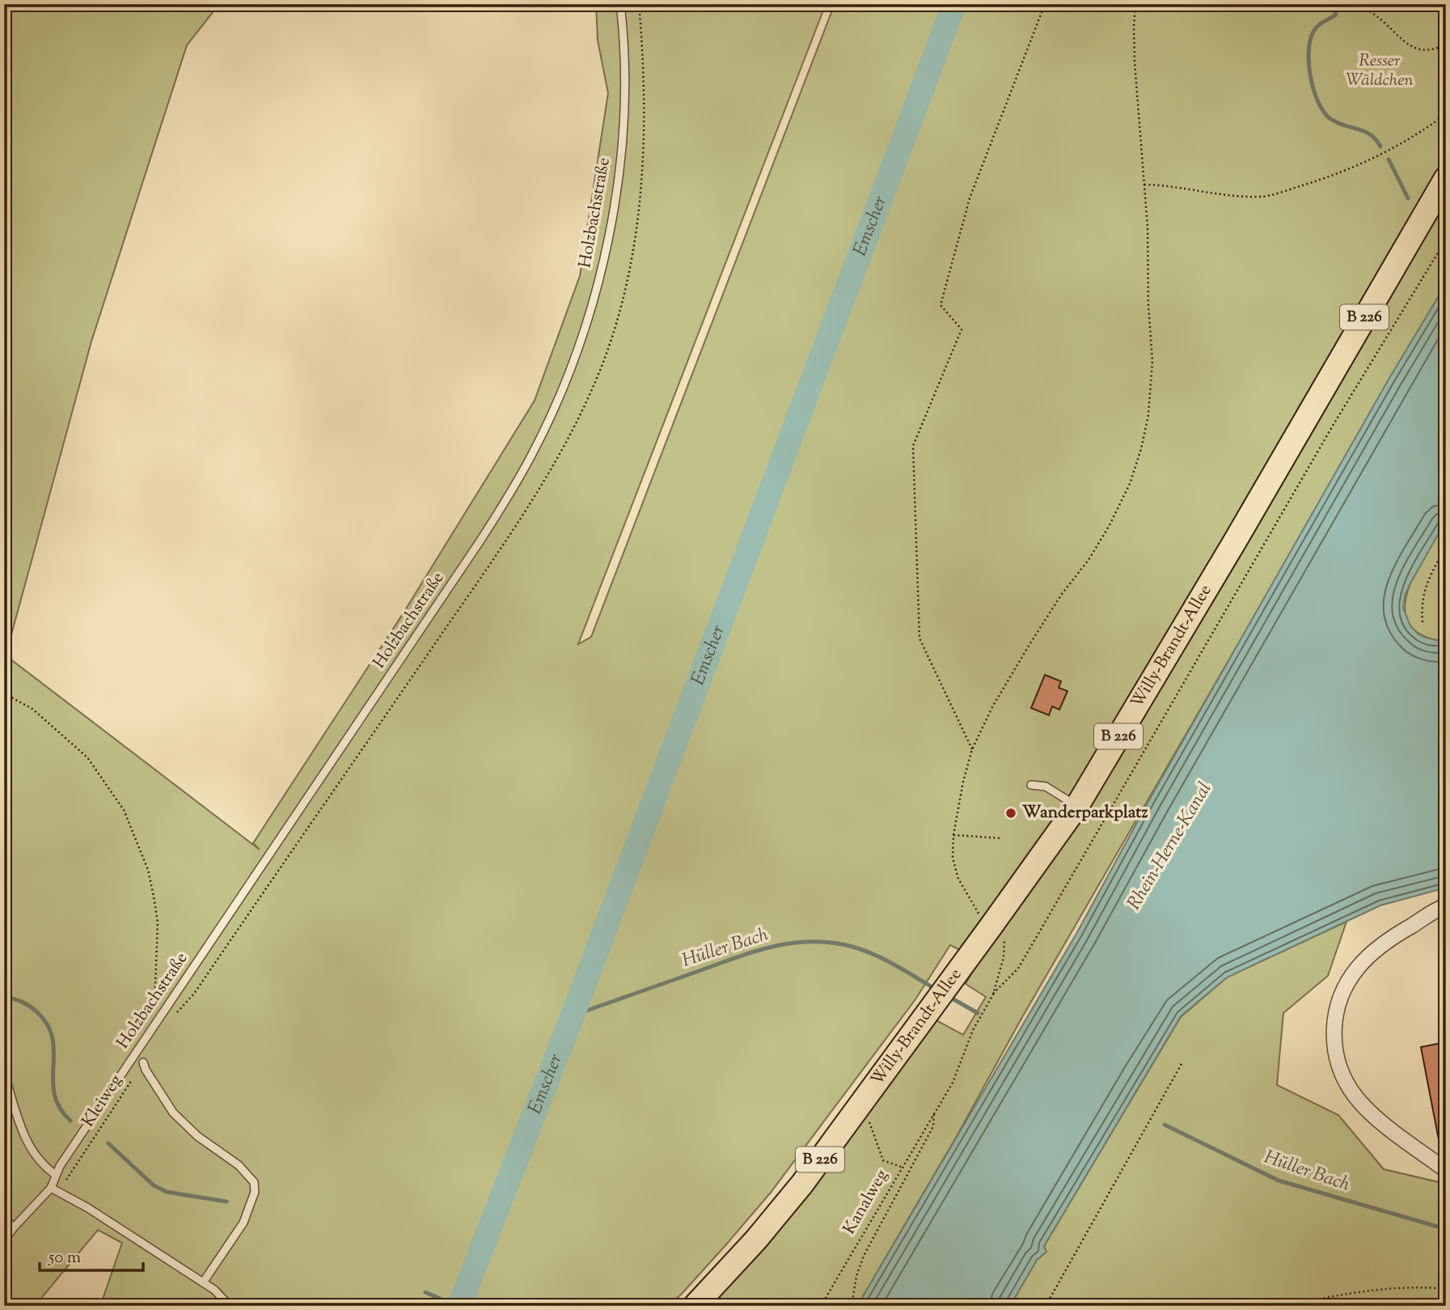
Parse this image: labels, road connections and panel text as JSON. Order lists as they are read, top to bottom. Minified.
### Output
{"streets":{"main road":["B 226","Willy-Brandt-Allee"],"lane":["Holzbachstraße"],"path":["Kleiweg","Kanalweg"]},"crossings":[["Holzbachstraße","Kleiweg"]],"water":["Emscher","Rhein-Herne-Kanal","Hüller Bach"],"parks":["Resser Wäldchen"],"places":["Wanderparkplatz"],"scale_bar":"50 m"}
